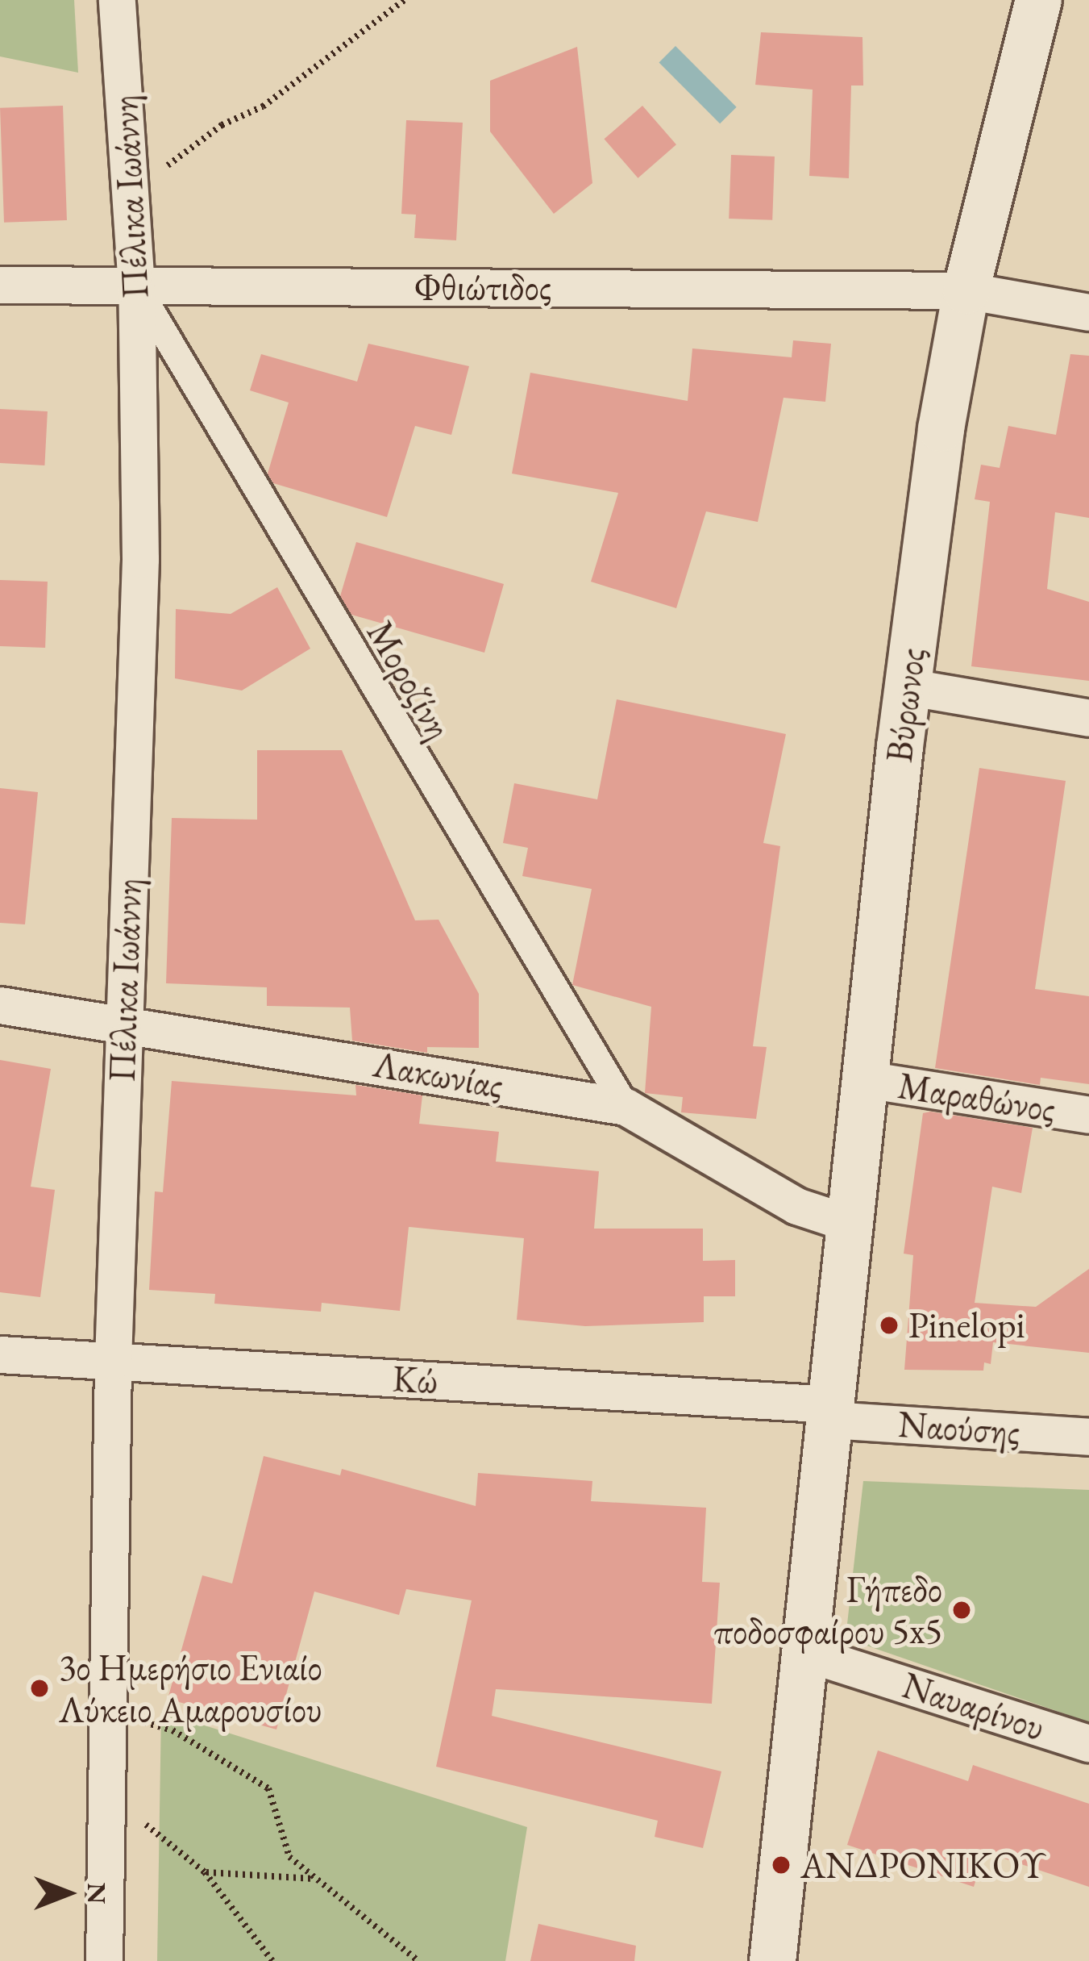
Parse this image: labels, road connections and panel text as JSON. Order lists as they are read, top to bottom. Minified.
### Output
{"streets":{"street":["Πέλικα Ιωάννη","Φθιώτιδος","Μοροζίνη","Βύρωνος","Λακωνίας","Μαραθώνος","Κώ","Ναούσης","Ναυαρίνου"]},"crossings":[["Πέλικα Ιωάννη","Φθιώτιδος"],["Πέλικα Ιωάννη","Μοροζίνη"],["Πέλικα Ιωάννη","Λακωνίας"],["Πέλικα Ιωάννη","Κώ"],["Φθιώτιδος","Μοροζίνη"],["Φθιώτιδος","Βύρωνος"],["Μοροζίνη","Λακωνίας"],["Βύρωνος","Λακωνίας"],["Βύρωνος","Μαραθώνος"],["Βύρωνος","Κώ"],["Βύρωνος","Ναούσης"],["Βύρωνος","Ναυαρίνου"],["Κώ","Ναούσης"]],"places":["Pinelopi","Γήπεδο ποδοσφαίρου 5x5","3ο Ημερήσιο Ενιαίο Λύκειο Αμαρουσίου","ΑΝΔΡΟΝΙΚΟΥ"],"north":"right"}
